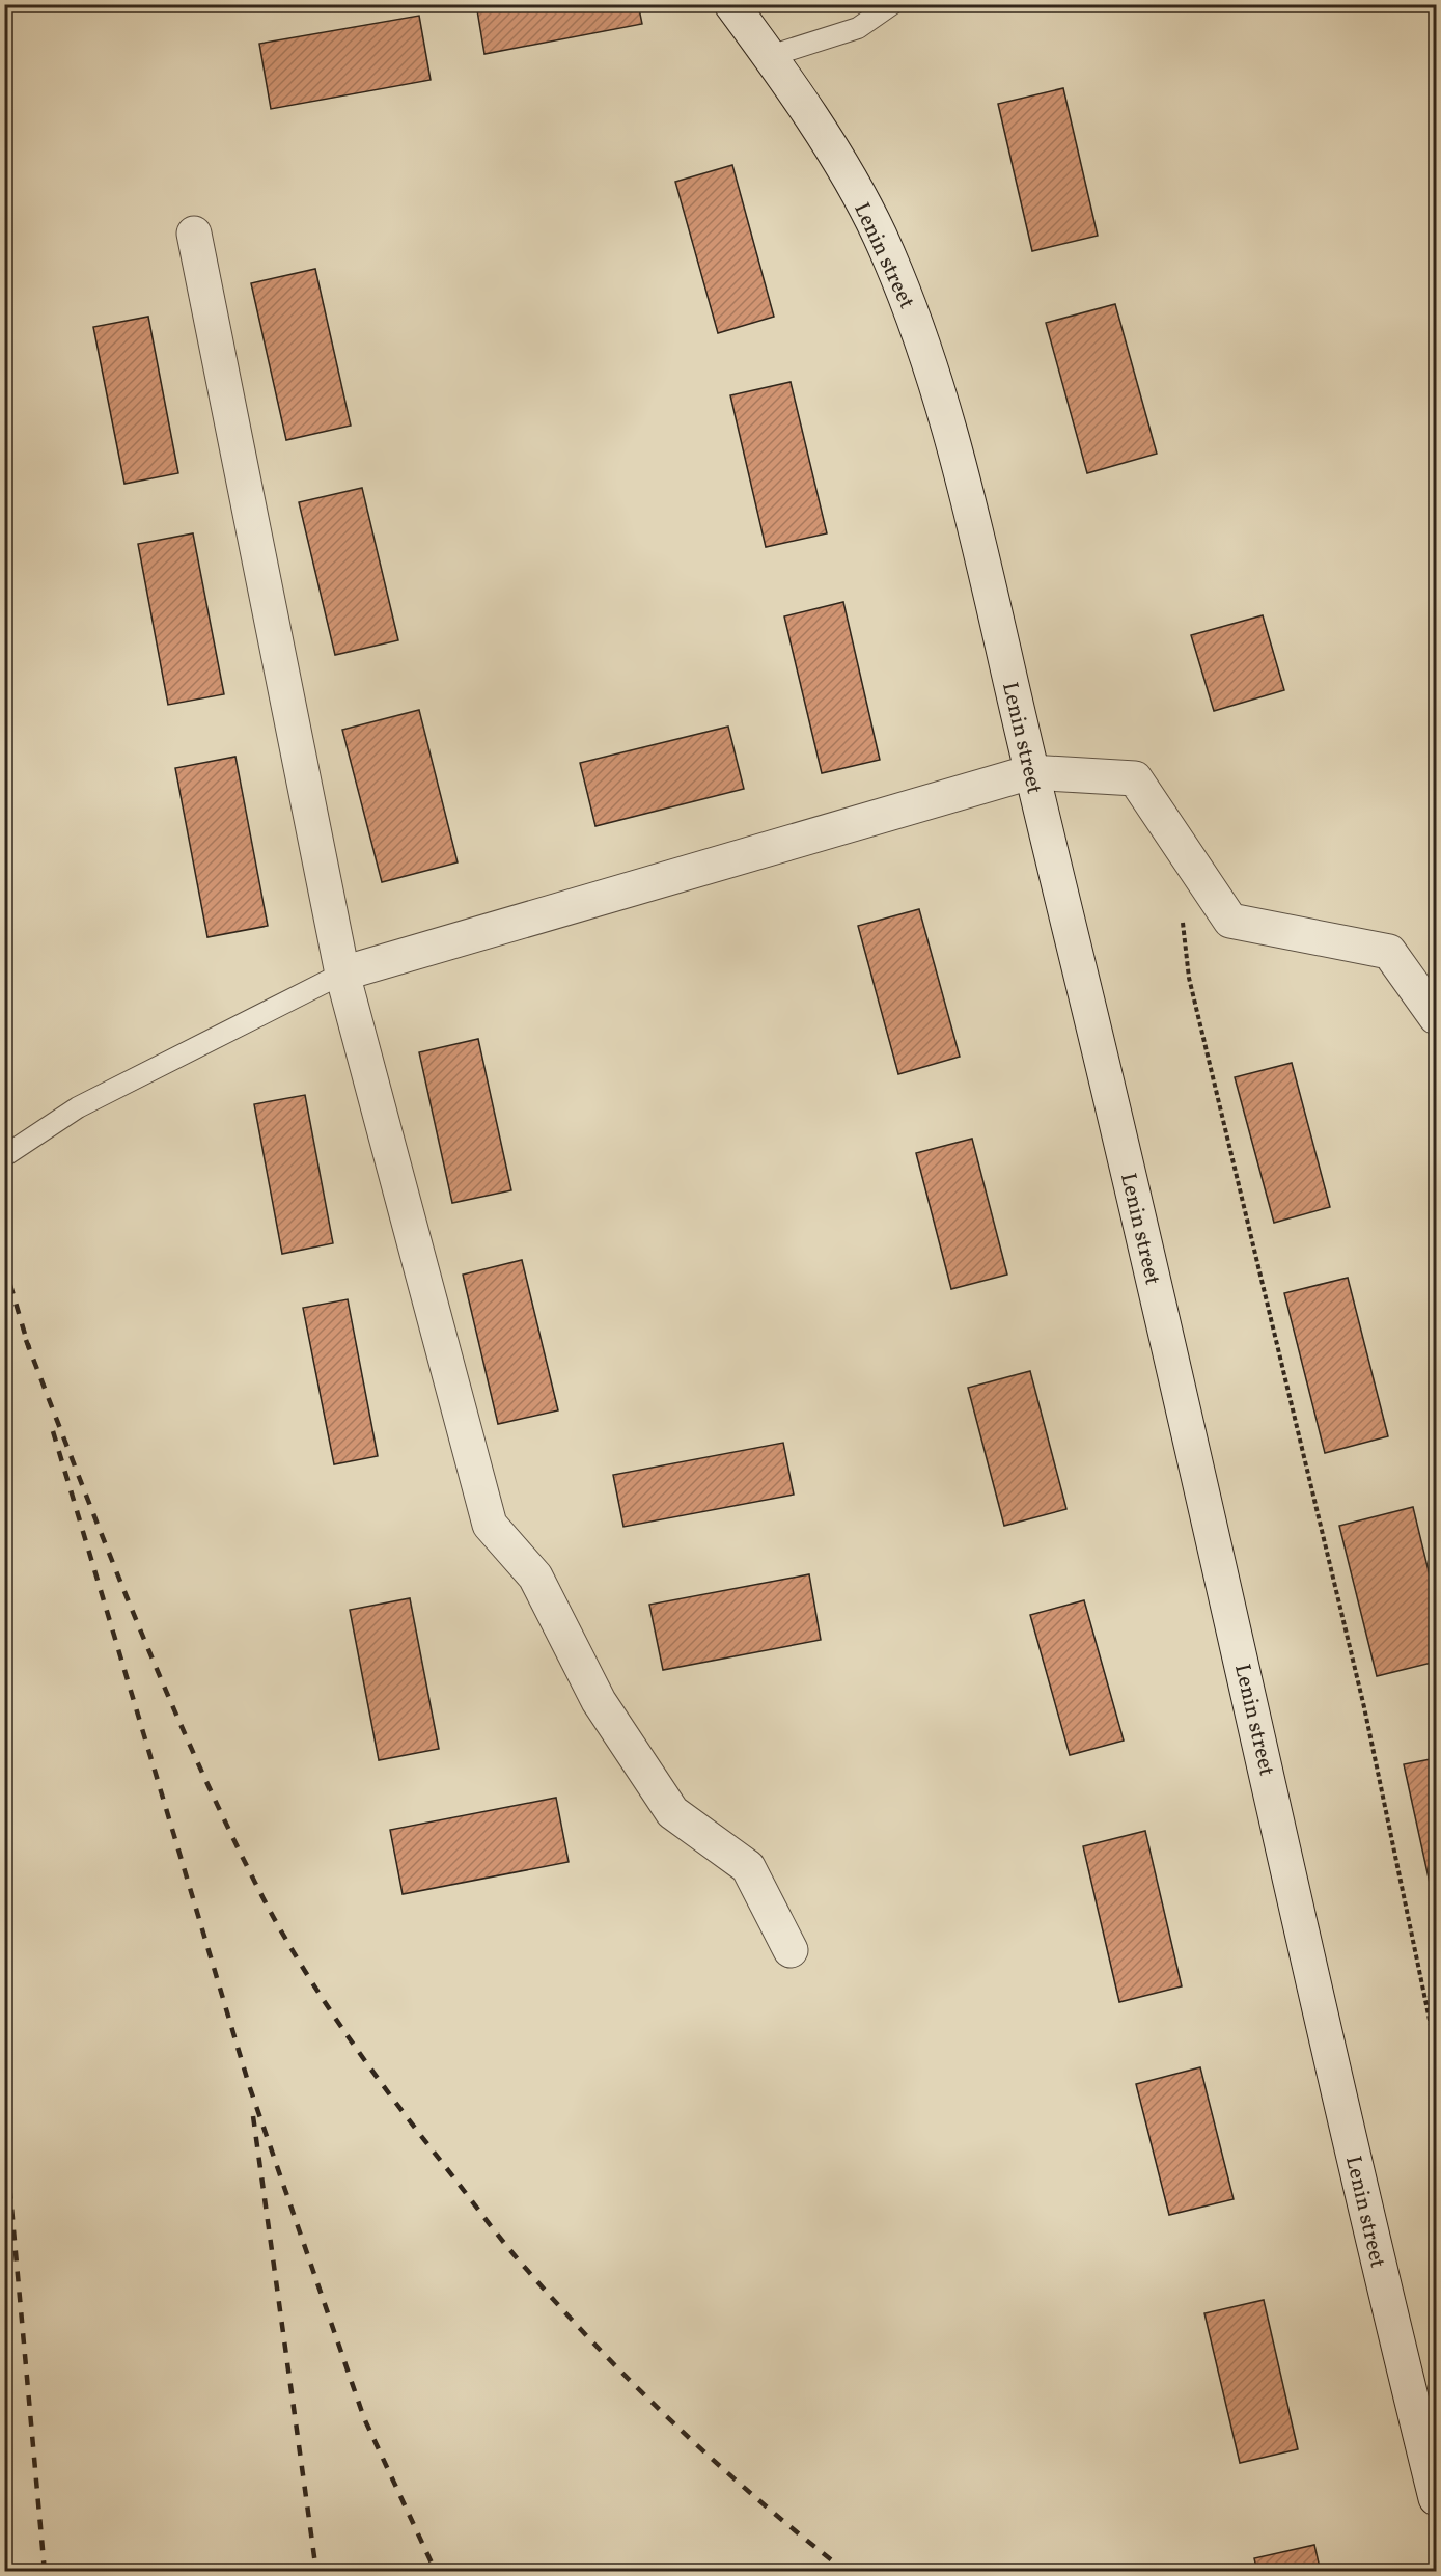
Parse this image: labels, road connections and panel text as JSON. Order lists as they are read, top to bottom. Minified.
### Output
{"streets":{"street":["Lenin street"]}}
